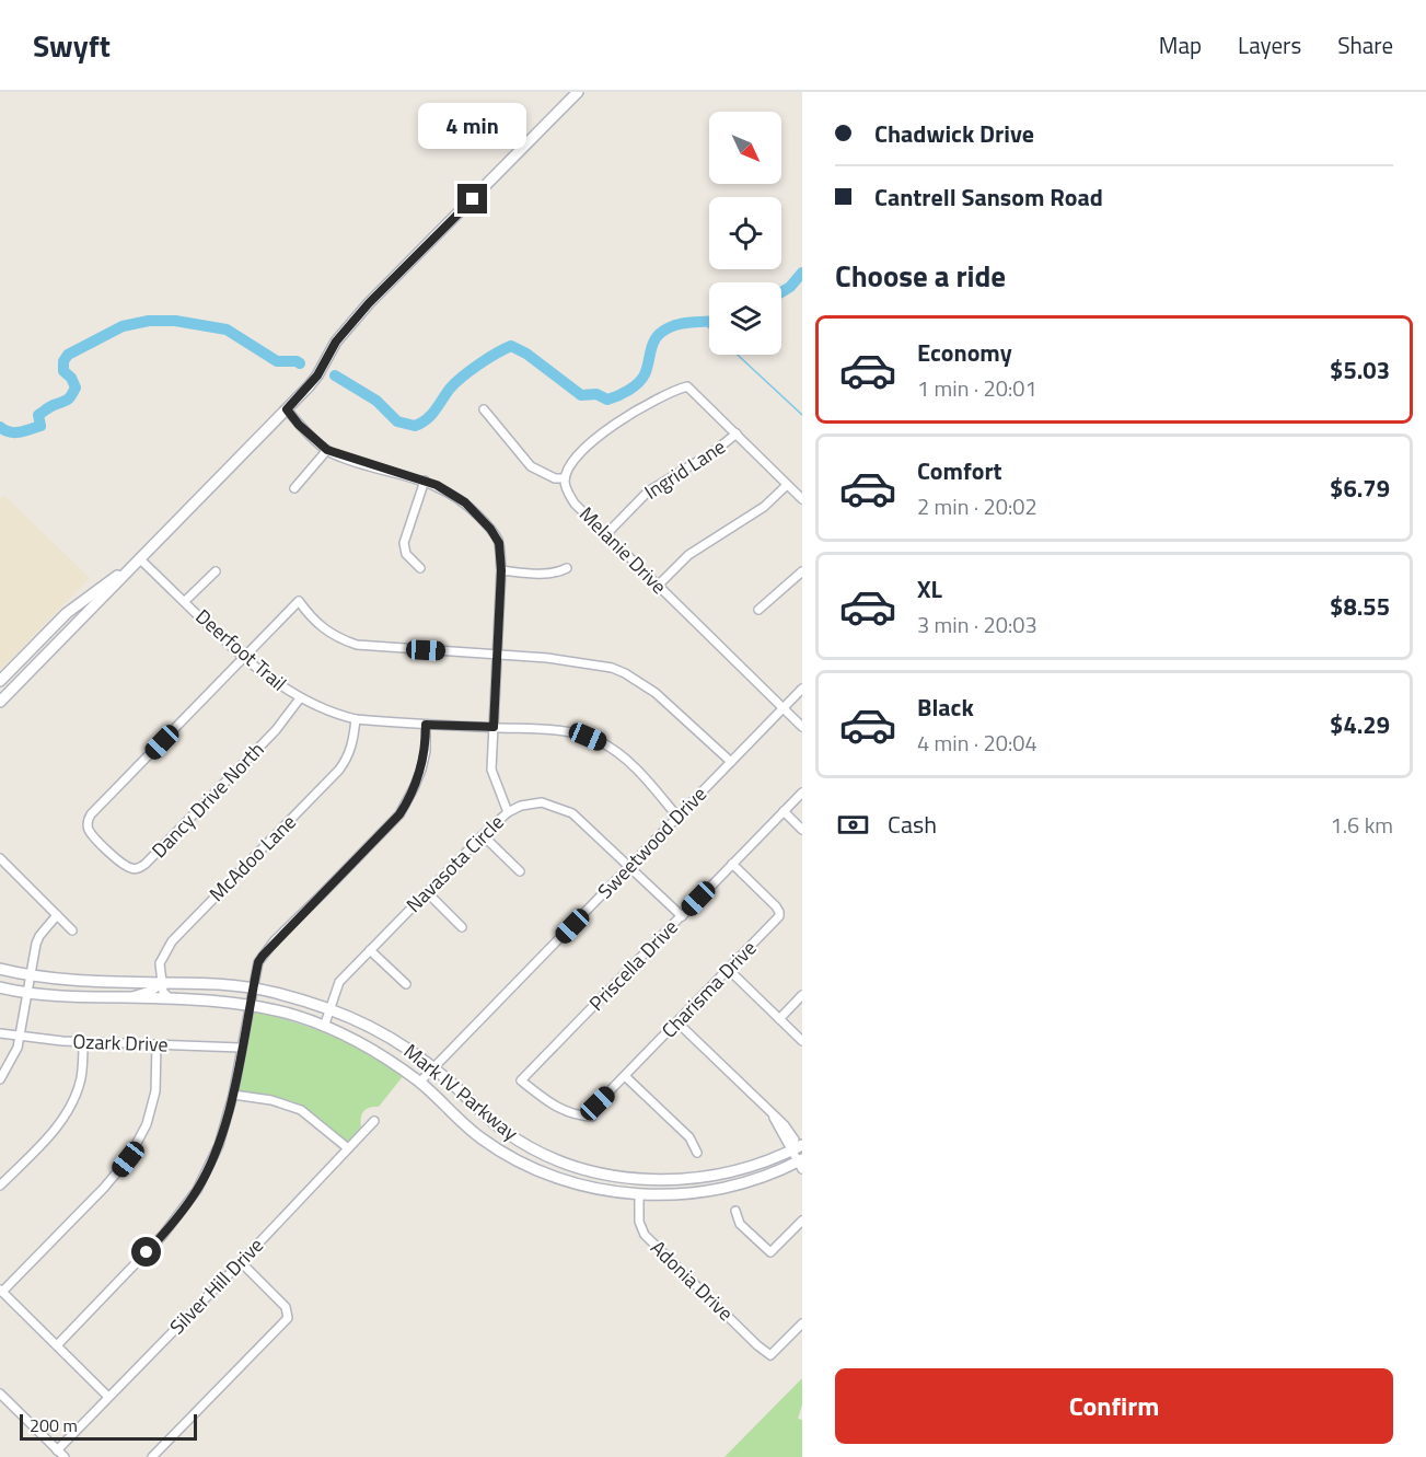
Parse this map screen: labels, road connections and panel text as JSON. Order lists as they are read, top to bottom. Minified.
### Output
{"streets":{"main road":["Mark IV Parkway"],"street":["Ingrid Lane","Melanie Drive","Deerfoot Trail","Dancy Drive North","Sweetwood Drive","McAdoo Lane","Navasota Circle","Priscella Drive","Charisma Drive","Ozark Drive","Adonia Drive","Silver Hill Drive"]},"crossings":[["Ingrid Lane","Melanie Drive"],["Melanie Drive","Sweetwood Drive"],["Deerfoot Trail","Dancy Drive North"],["Deerfoot Trail","Sweetwood Drive"],["Deerfoot Trail","McAdoo Lane"],["Sweetwood Drive","Navasota Circle"],["Sweetwood Drive","Mark IV Parkway"],["McAdoo Lane","Mark IV Parkway"],["Navasota Circle","Priscella Drive"],["Navasota Circle","Mark IV Parkway"],["Priscella Drive","Charisma Drive"],["Mark IV Parkway","Adonia Drive"]],"scale_bar":"200 m","north":"bottom right","page":{"header":"Swyft","nav":["Map","Layers","Share"],"banner":["Chadwick Drive","Cantrell Sansom Road"],"bubble":"4 min","heading":"Choose a ride","list":[{"name":"Economy","note":"1 min · 20:01","value":"$5.03"},{"name":"Comfort","note":"2 min · 20:02","value":"$6.79"},{"name":"XL","note":"3 min · 20:03","value":"$8.55"},{"name":"Black","note":"4 min · 20:04","value":"$4.29"}],"pay":["Cash","1.6 km"],"buttons":"Confirm","scale":"200 m"}}
